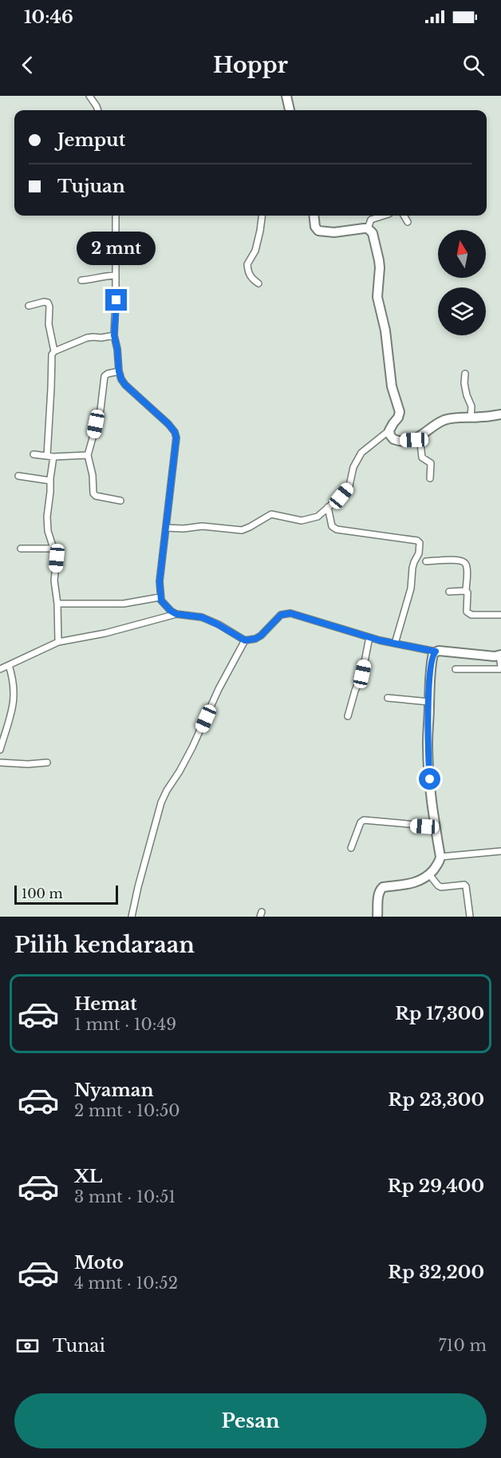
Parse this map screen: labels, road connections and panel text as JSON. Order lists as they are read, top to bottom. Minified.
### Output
{"scale_bar":"100 m","north":"top","page":{"status":"10:46","header":"Hoppr","banner":["Jemput","Tujuan"],"bubble":"2 mnt","scale":"100 m","heading":"Pilih kendaraan","list":[{"name":"Hemat","note":"1 mnt · 10:49","value":"Rp 17,300"},{"name":"Nyaman","note":"2 mnt · 10:50","value":"Rp 23,300"},{"name":"XL","note":"3 mnt · 10:51","value":"Rp 29,400"},{"name":"Moto","note":"4 mnt · 10:52","value":"Rp 32,200"}],"pay":["Tunai","710 m"],"buttons":"Pesan"}}
